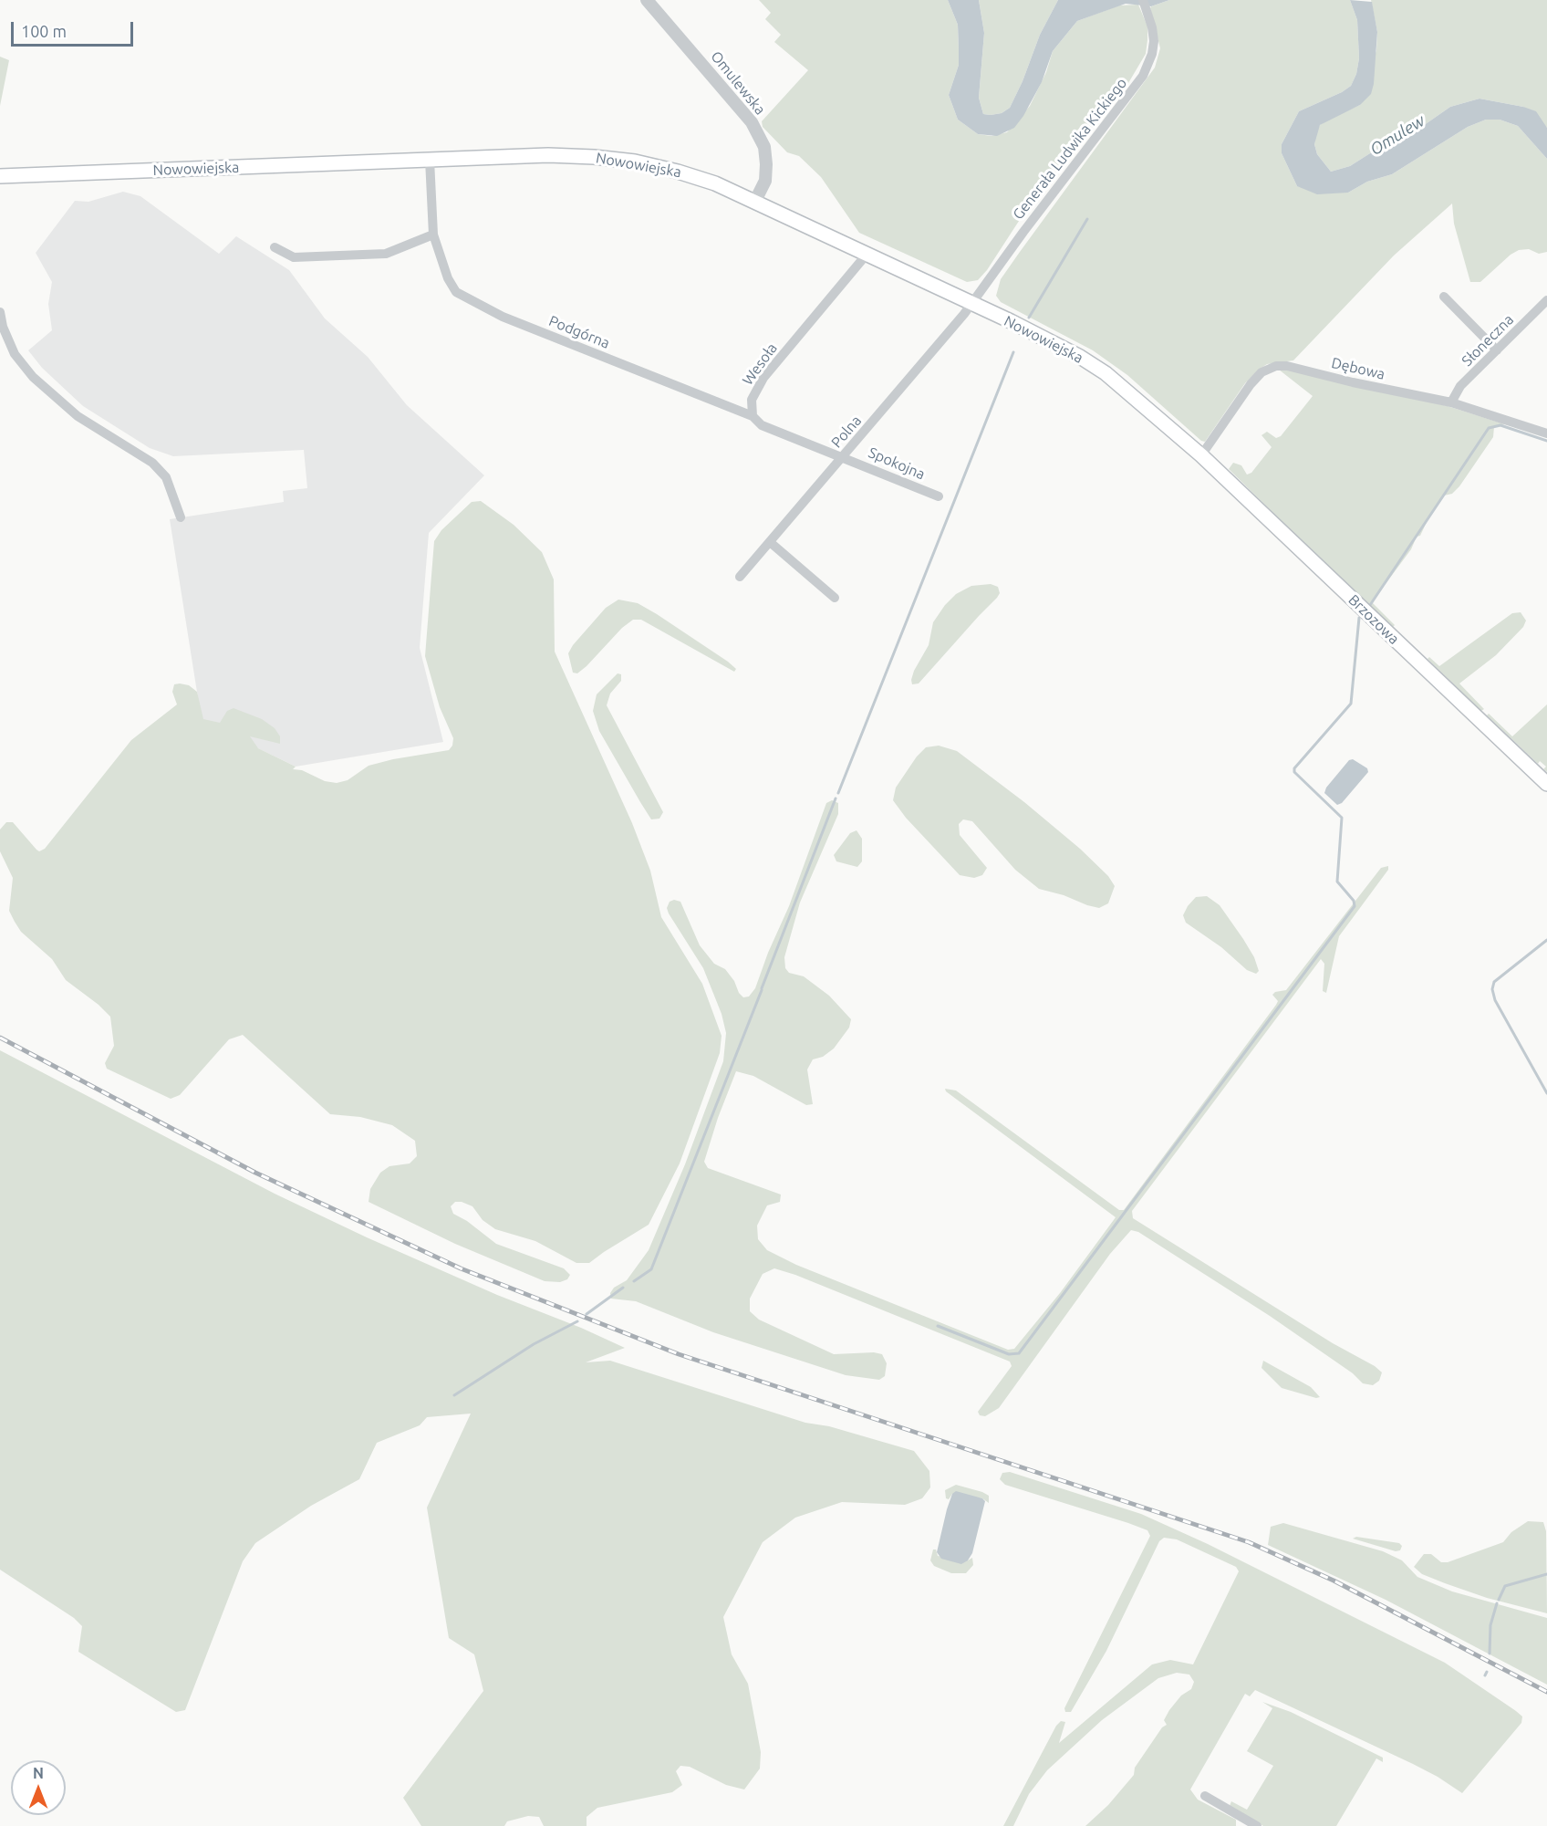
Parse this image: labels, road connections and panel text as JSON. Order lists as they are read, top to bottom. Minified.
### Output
{"streets":{"main road":["Nowowiejska","Brzozowa"],"street":["Omulewska","Generała Ludwika Kickiego","Podgórna","Słoneczna","Wesoła","Dębowa","Polna","Spokojna"]},"crossings":[["Omulewska","Nowowiejska"],["Generała Ludwika Kickiego","Nowowiejska"],["Generała Ludwika Kickiego","Polna"],["Nowowiejska","Podgórna"],["Nowowiejska","Wesoła"],["Nowowiejska","Dębowa"],["Nowowiejska","Polna"],["Nowowiejska","Brzozowa"],["Podgórna","Wesoła"],["Słoneczna","Dębowa"],["Dębowa","Brzozowa"],["Polna","Spokojna"]],"water":["Omulew"],"scale_bar":"100 m","north":"top"}
